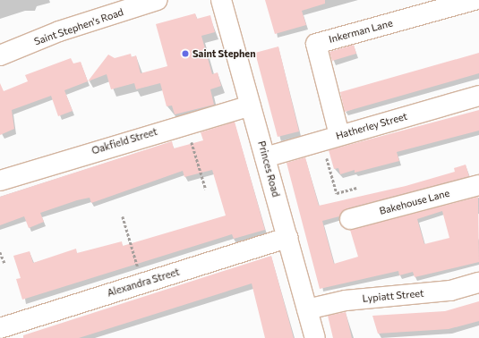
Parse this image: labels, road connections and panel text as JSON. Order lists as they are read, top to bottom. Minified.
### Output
{"streets":{"street":["Saint Stephen's Road","Inkerman Lane","Hatherley Street","Oakfield Street","Princes Road","Bakehouse Lane","Alexandra Street","Lypiatt Street"]},"crossings":[["Inkerman Lane","Hatherley Street"],["Hatherley Street","Princes Road"],["Oakfield Street","Princes Road"],["Princes Road","Alexandra Street"],["Princes Road","Lypiatt Street"]],"places":["Saint Stephen"]}
